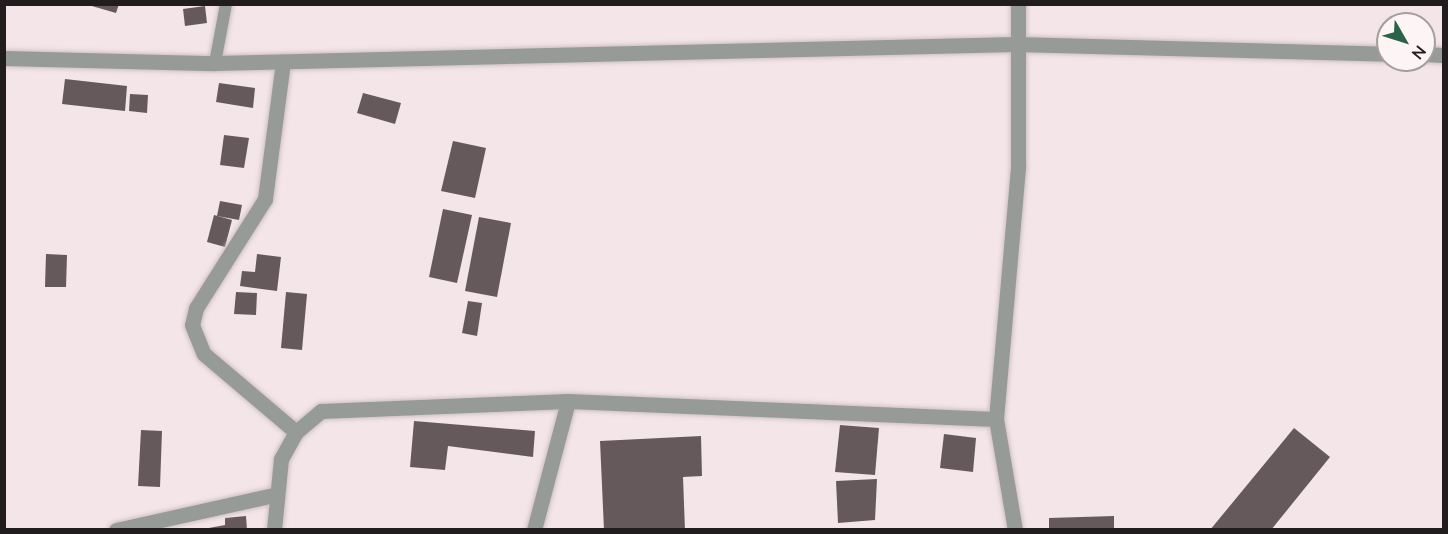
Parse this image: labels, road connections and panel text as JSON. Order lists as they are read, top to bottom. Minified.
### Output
{"north":"bottom right"}
